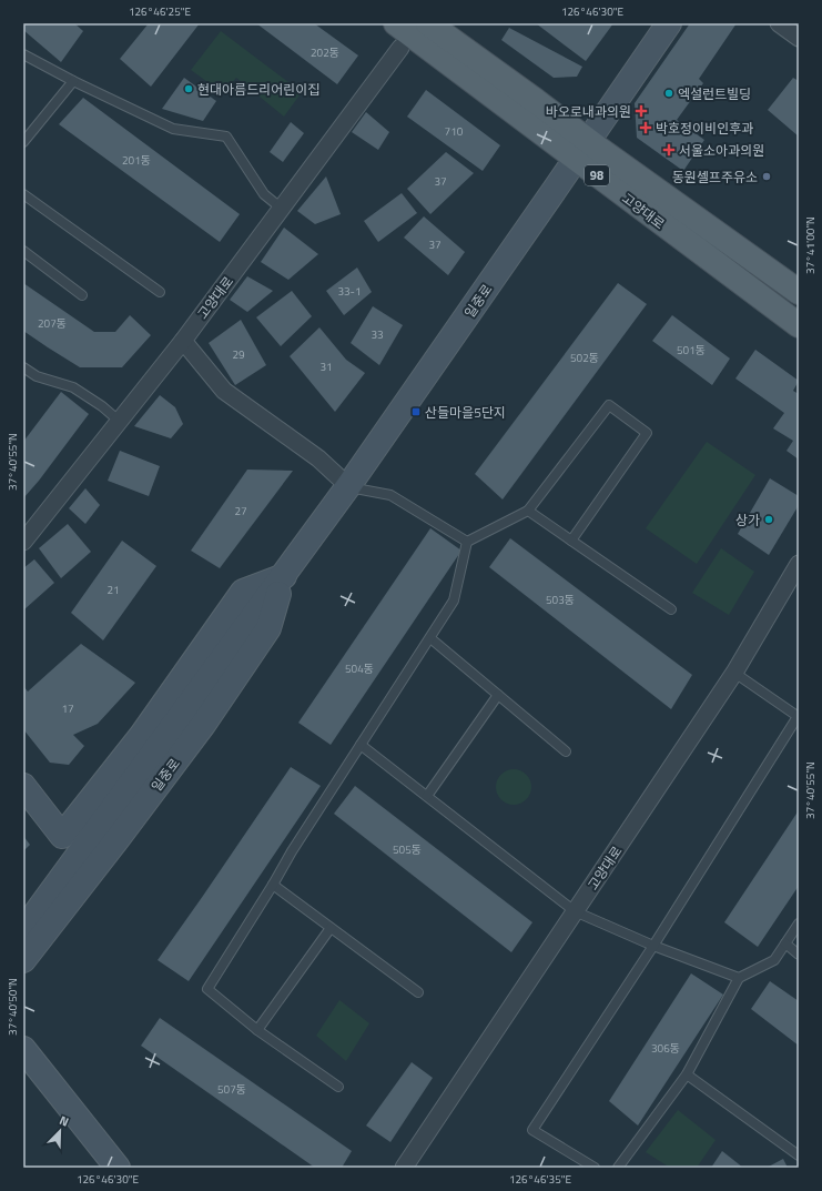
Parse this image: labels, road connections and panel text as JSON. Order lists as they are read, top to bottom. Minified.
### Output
{"streets":{"main road":["98","고양대로"],"street":["일중로"]},"crossings":[["고양대로","일중로"]],"places":{"other":["현대아름드리어린이집","엑설런트빌딩","동원셀프주유소","상가"],"health":["바오로내과의원","박호정이비인후과","서울소아과의원"],"transit":["산들마을5단지"]},"house_numbers":["202동","710","201동","37","37","33-1","207동","33","501동","29","502동","31","27","21","503동","504동","17","505동","306동","507동"],"north":"top right","coordinates":["126°46'25\"E","126°46'30\"E","37°41'00\"N","37°40'55\"N","37°40'50\"N","126°46'35\"E"]}
